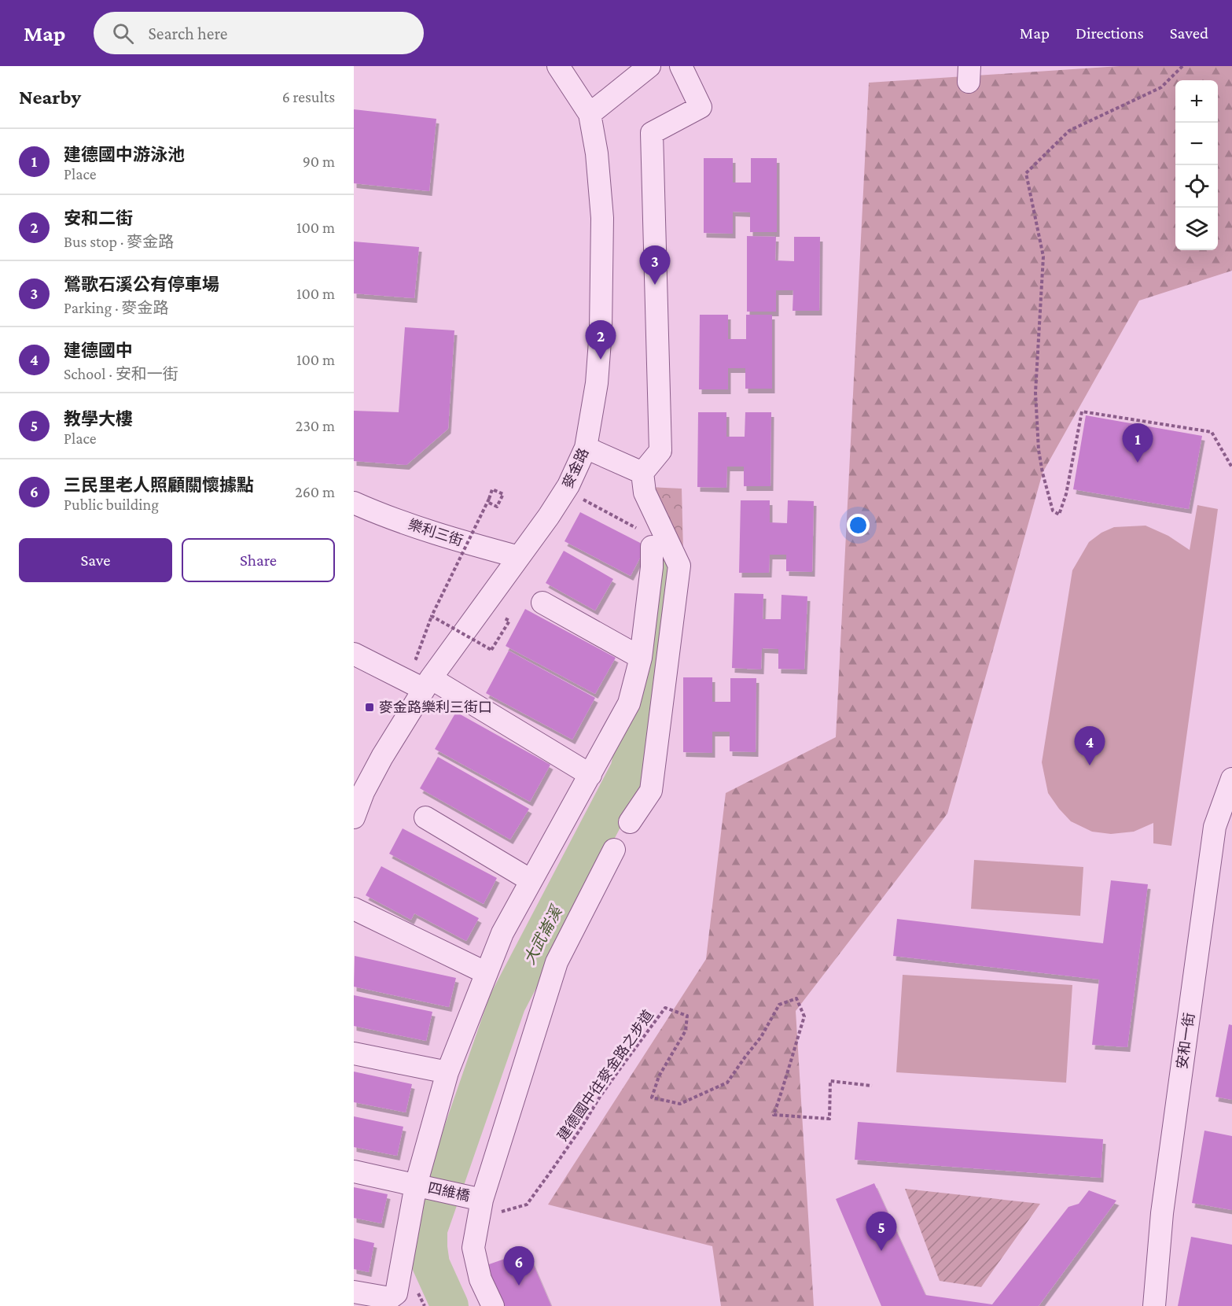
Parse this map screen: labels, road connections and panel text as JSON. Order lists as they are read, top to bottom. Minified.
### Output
{"streets":{"street":["麥金路","樂利三街","安和一街","四維橋"],"path":["建德國中往麥金路之步道"]},"crossings":[["麥金路","樂利三街"],["建德國中往麥金路之步道","四維橋"]],"water":["大武崙溪"],"places":{"transit":["麥金路樂利三街口"]},"page":{"header":"Map","search":"Search here","nav":["Map","Directions","Saved"],"heading":["Nearby","6 results"],"map_buttons":["+","−"],"list":[{"mark":"1","name":"建德國中游泳池","note":"Place","value":"90 m"},{"mark":"2","name":"安和二街","note":"Bus stop · 麥金路","value":"100 m"},{"mark":"3","name":"鶯歌石溪公有停車場","note":"Parking · 麥金路","value":"100 m"},{"mark":"4","name":"建德國中","note":"School · 安和一街","value":"100 m"},{"mark":"5","name":"教學大樓","note":"Place","value":"230 m"},{"mark":"6","name":"三民里老人照顧關懷據點","note":"Public building","value":"260 m"}],"pins":["3","2","1","4","5","6"],"buttons":["Save","Share"]}}
